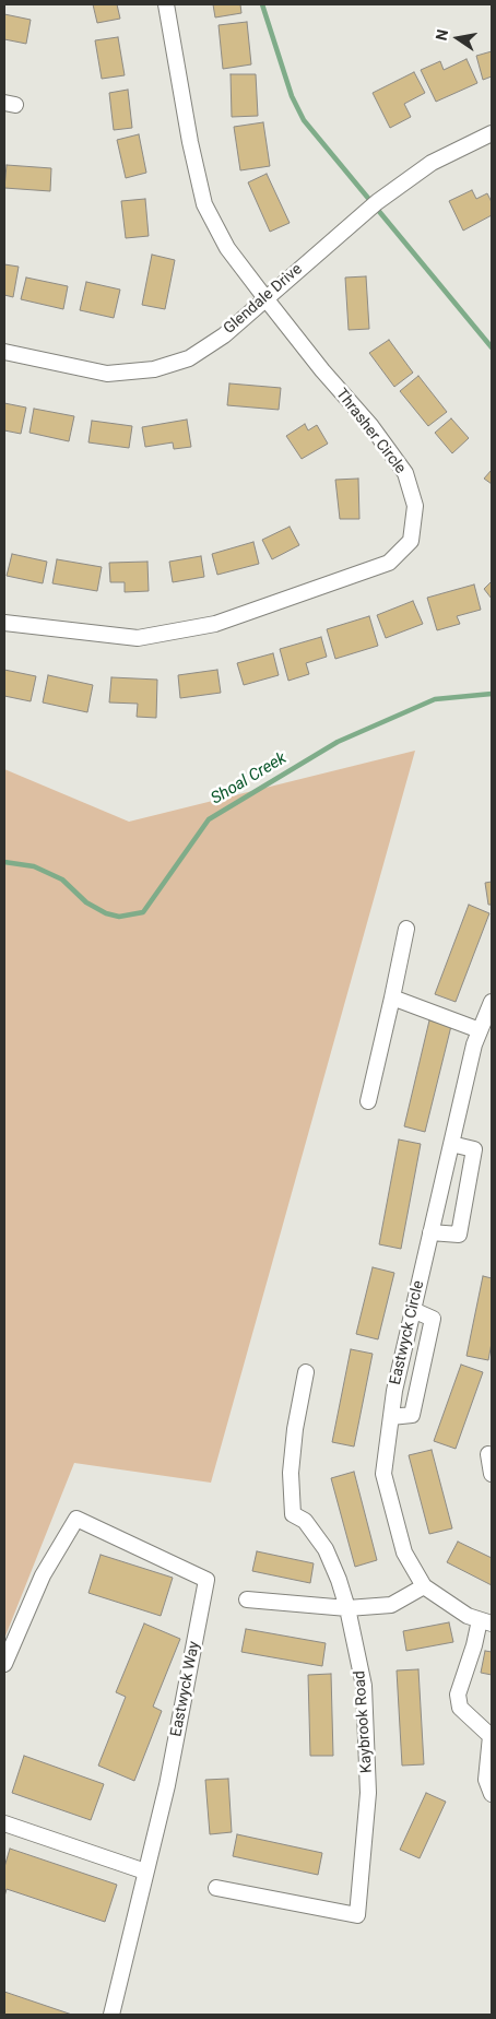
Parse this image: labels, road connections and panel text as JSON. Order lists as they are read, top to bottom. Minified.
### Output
{"streets":{"street":["Glendale Drive","Thrasher Circle","Eastwyck Circle","Eastwyck Way","Kaybrook Road"]},"crossings":[["Glendale Drive","Thrasher Circle"]],"water":["Shoal Creek"],"north":"left"}
